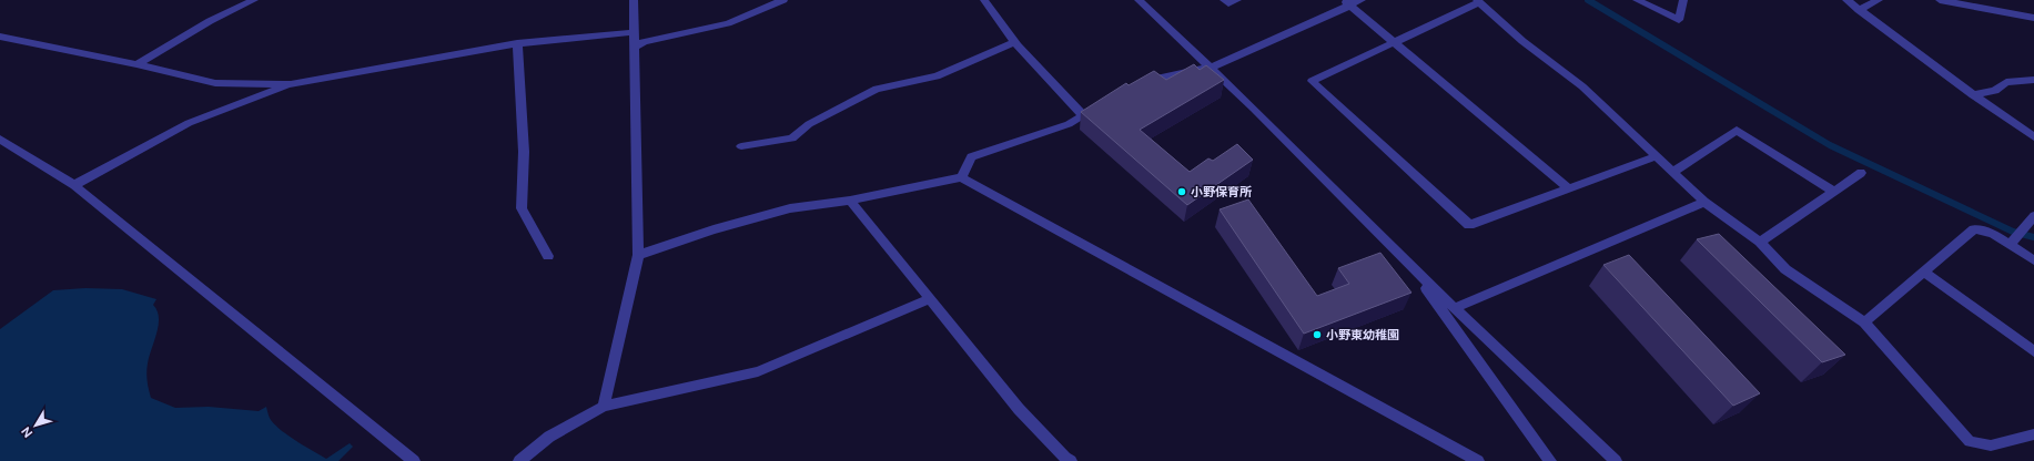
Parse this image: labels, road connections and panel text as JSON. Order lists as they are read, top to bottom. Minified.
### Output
{"places":["小野保育所","小野東幼稚園"],"north":"bottom left"}
